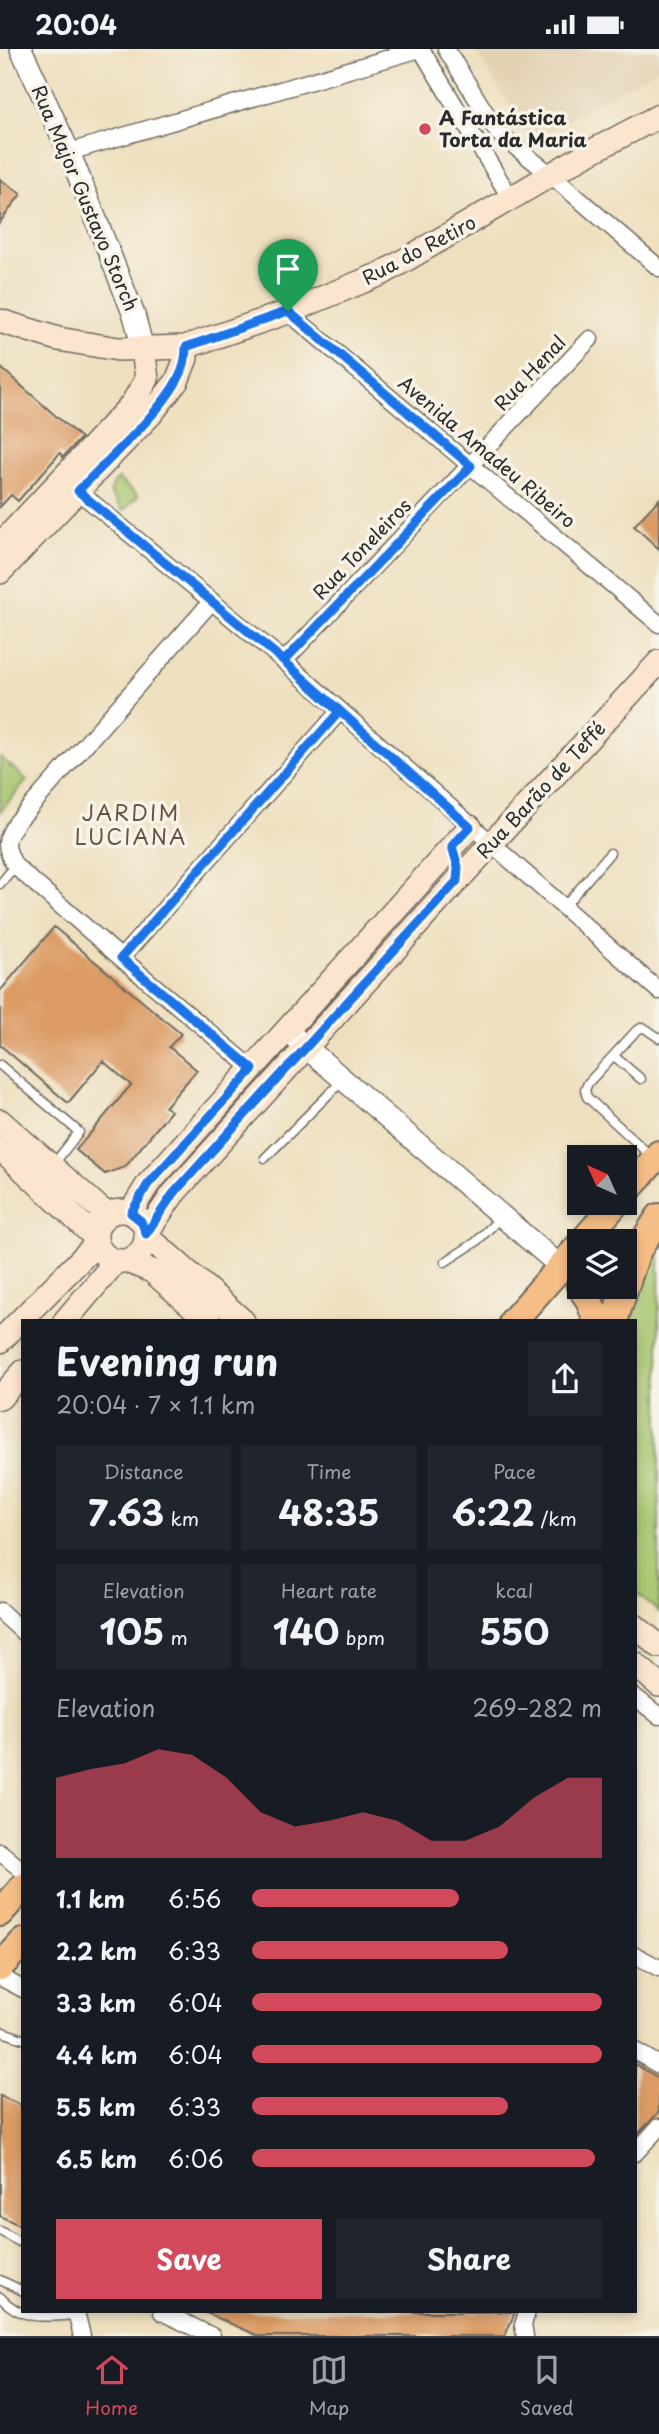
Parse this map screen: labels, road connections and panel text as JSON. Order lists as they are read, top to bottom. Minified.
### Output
{"streets":{"main road":["Rua do Retiro","Rua Barão de Teffé"],"street":["Rua Major Gustavo Storch","Rua Henal","Avenida Amadeu Ribeiro","Rua Toneleiros"]},"crossings":[["Rua Major Gustavo Storch","Rua do Retiro"],["Rua do Retiro","Avenida Amadeu Ribeiro"],["Rua Henal","Avenida Amadeu Ribeiro"],["Rua Henal","Rua Toneleiros"],["Avenida Amadeu Ribeiro","Rua Toneleiros"]],"districts":["JARDIM LUCIANA"],"places":["A Fantástica Torta da Maria"],"north":"top left","page":{"status":"20:04","heading":["Evening run","20:04 · 7 × 1.1 km"],"stats":[["Distance","7.63 km"],["Time","48:35"],["Pace","6:22 /km"],["Elevation","105 m"],["Heart rate","140 bpm"],["kcal","550"]],"chart":["Elevation","269–282 m"],"list":[{"name":"1.1 km","note":"6:56"},{"name":"2.2 km","note":"6:33"},{"name":"3.3 km","note":"6:04"},{"name":"4.4 km","note":"6:04"},{"name":"5.5 km","note":"6:33"},{"name":"6.5 km","note":"6:06"}],"buttons":["Save","Share"],"tabs":["Home","Map","Saved"]}}
